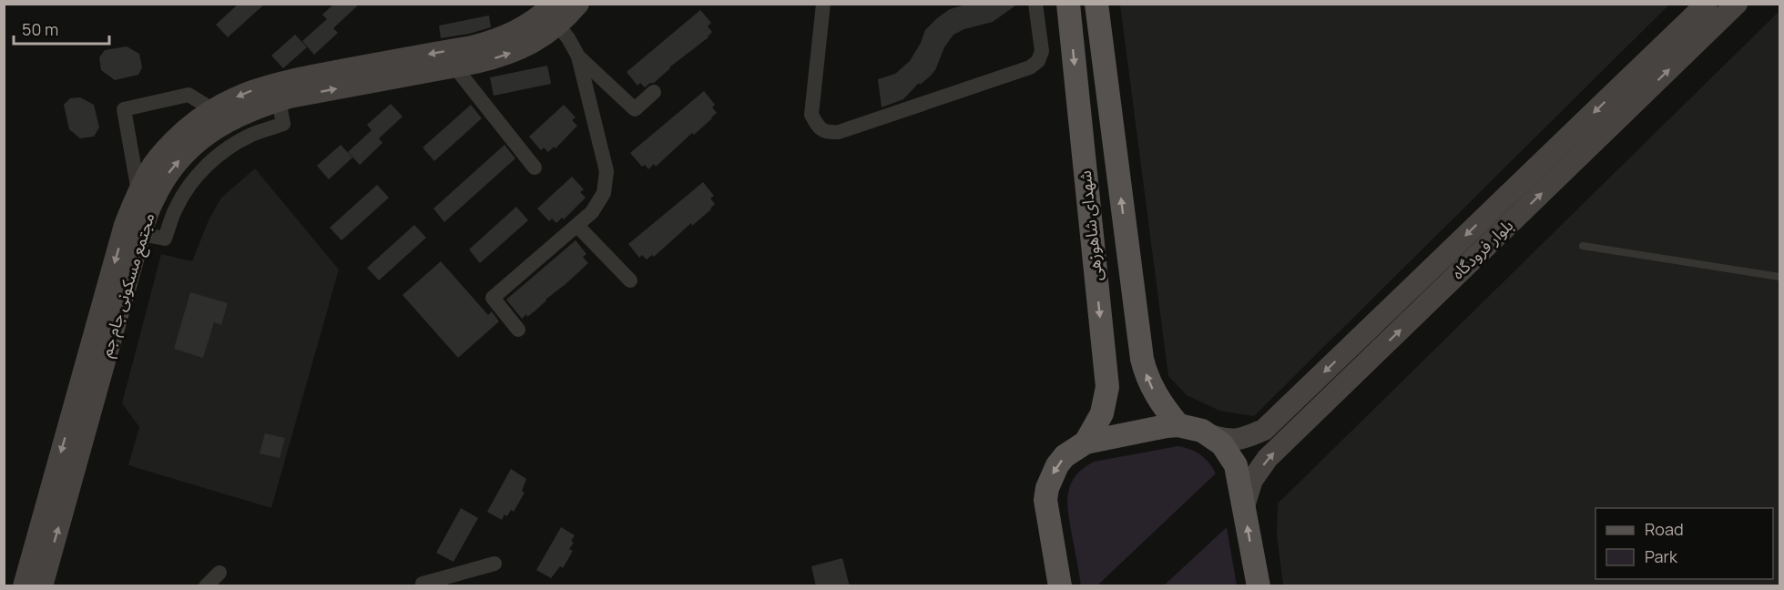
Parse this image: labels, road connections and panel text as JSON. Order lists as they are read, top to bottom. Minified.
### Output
{"streets":{"main road":["شهدای شاهوزهی","بلوار فرودگاه","مجتمع مسکونی جام جم"]},"legend":["Road","Park"],"scale_bar":"50 m"}
